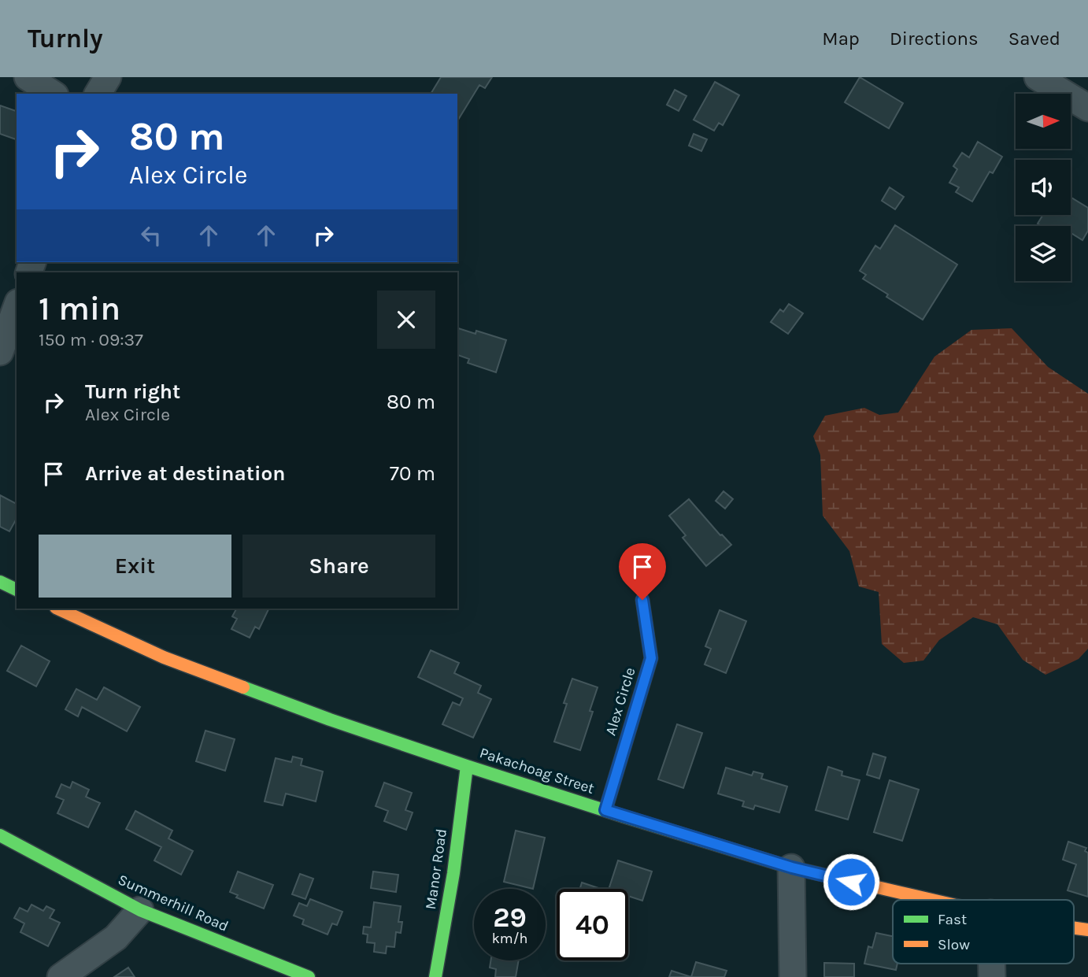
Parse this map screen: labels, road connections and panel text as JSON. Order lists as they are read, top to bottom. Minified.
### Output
{"streets":{"street":["Alex Circle","Pakachoag Street","Manor Road","Summerhill Road"]},"crossings":[["Alex Circle","Pakachoag Street"],["Pakachoag Street","Manor Road"]],"legend":["Fast","Slow"],"north":"right","page":{"header":"Turnly","nav":["Map","Directions","Saved"],"turn":["80 m","Alex Circle"],"heading":["1 min","150 m · 09:37"],"list":[{"name":"Turn right","note":"Alex Circle","value":"80 m"},{"name":"Arrive at destination","value":"70 m"}],"buttons":["Exit","Share"],"speed":"29 km/h","limit":"40"}}
